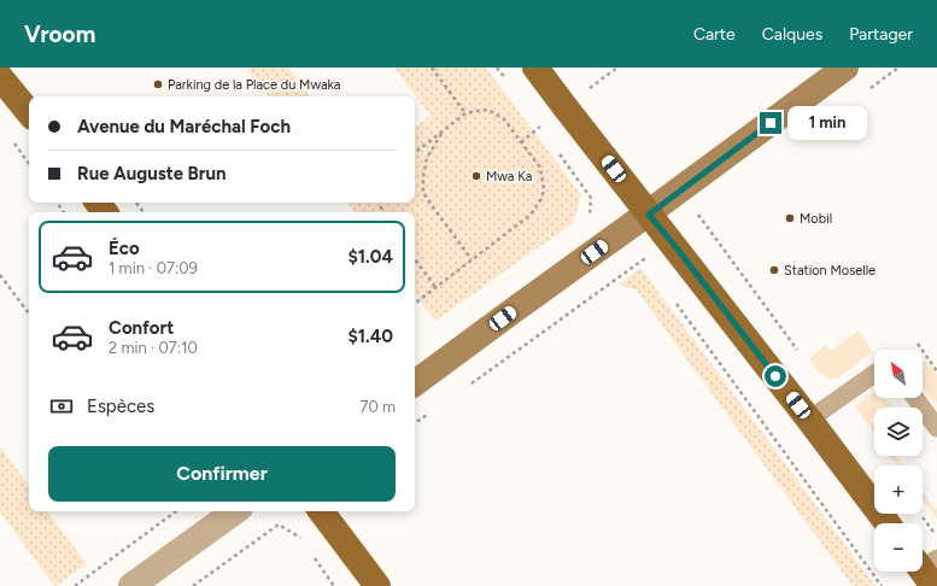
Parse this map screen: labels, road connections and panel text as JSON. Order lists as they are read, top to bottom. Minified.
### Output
{"places":["Parking de la Place du Mwaka","Mwa Ka","Mobil","Station Moselle"],"north":"top left","page":{"header":"Vroom","nav":["Carte","Calques","Partager"],"banner":["Avenue du Maréchal Foch","Rue Auguste Brun"],"bubble":"1 min","list":[{"name":"Éco","note":"1 min · 07:09","value":"$1.04"},{"name":"Confort","note":"2 min · 07:10","value":"$1.40"}],"map_buttons":["+","−"],"pay":["Espèces","70 m"],"buttons":"Confirmer"}}
